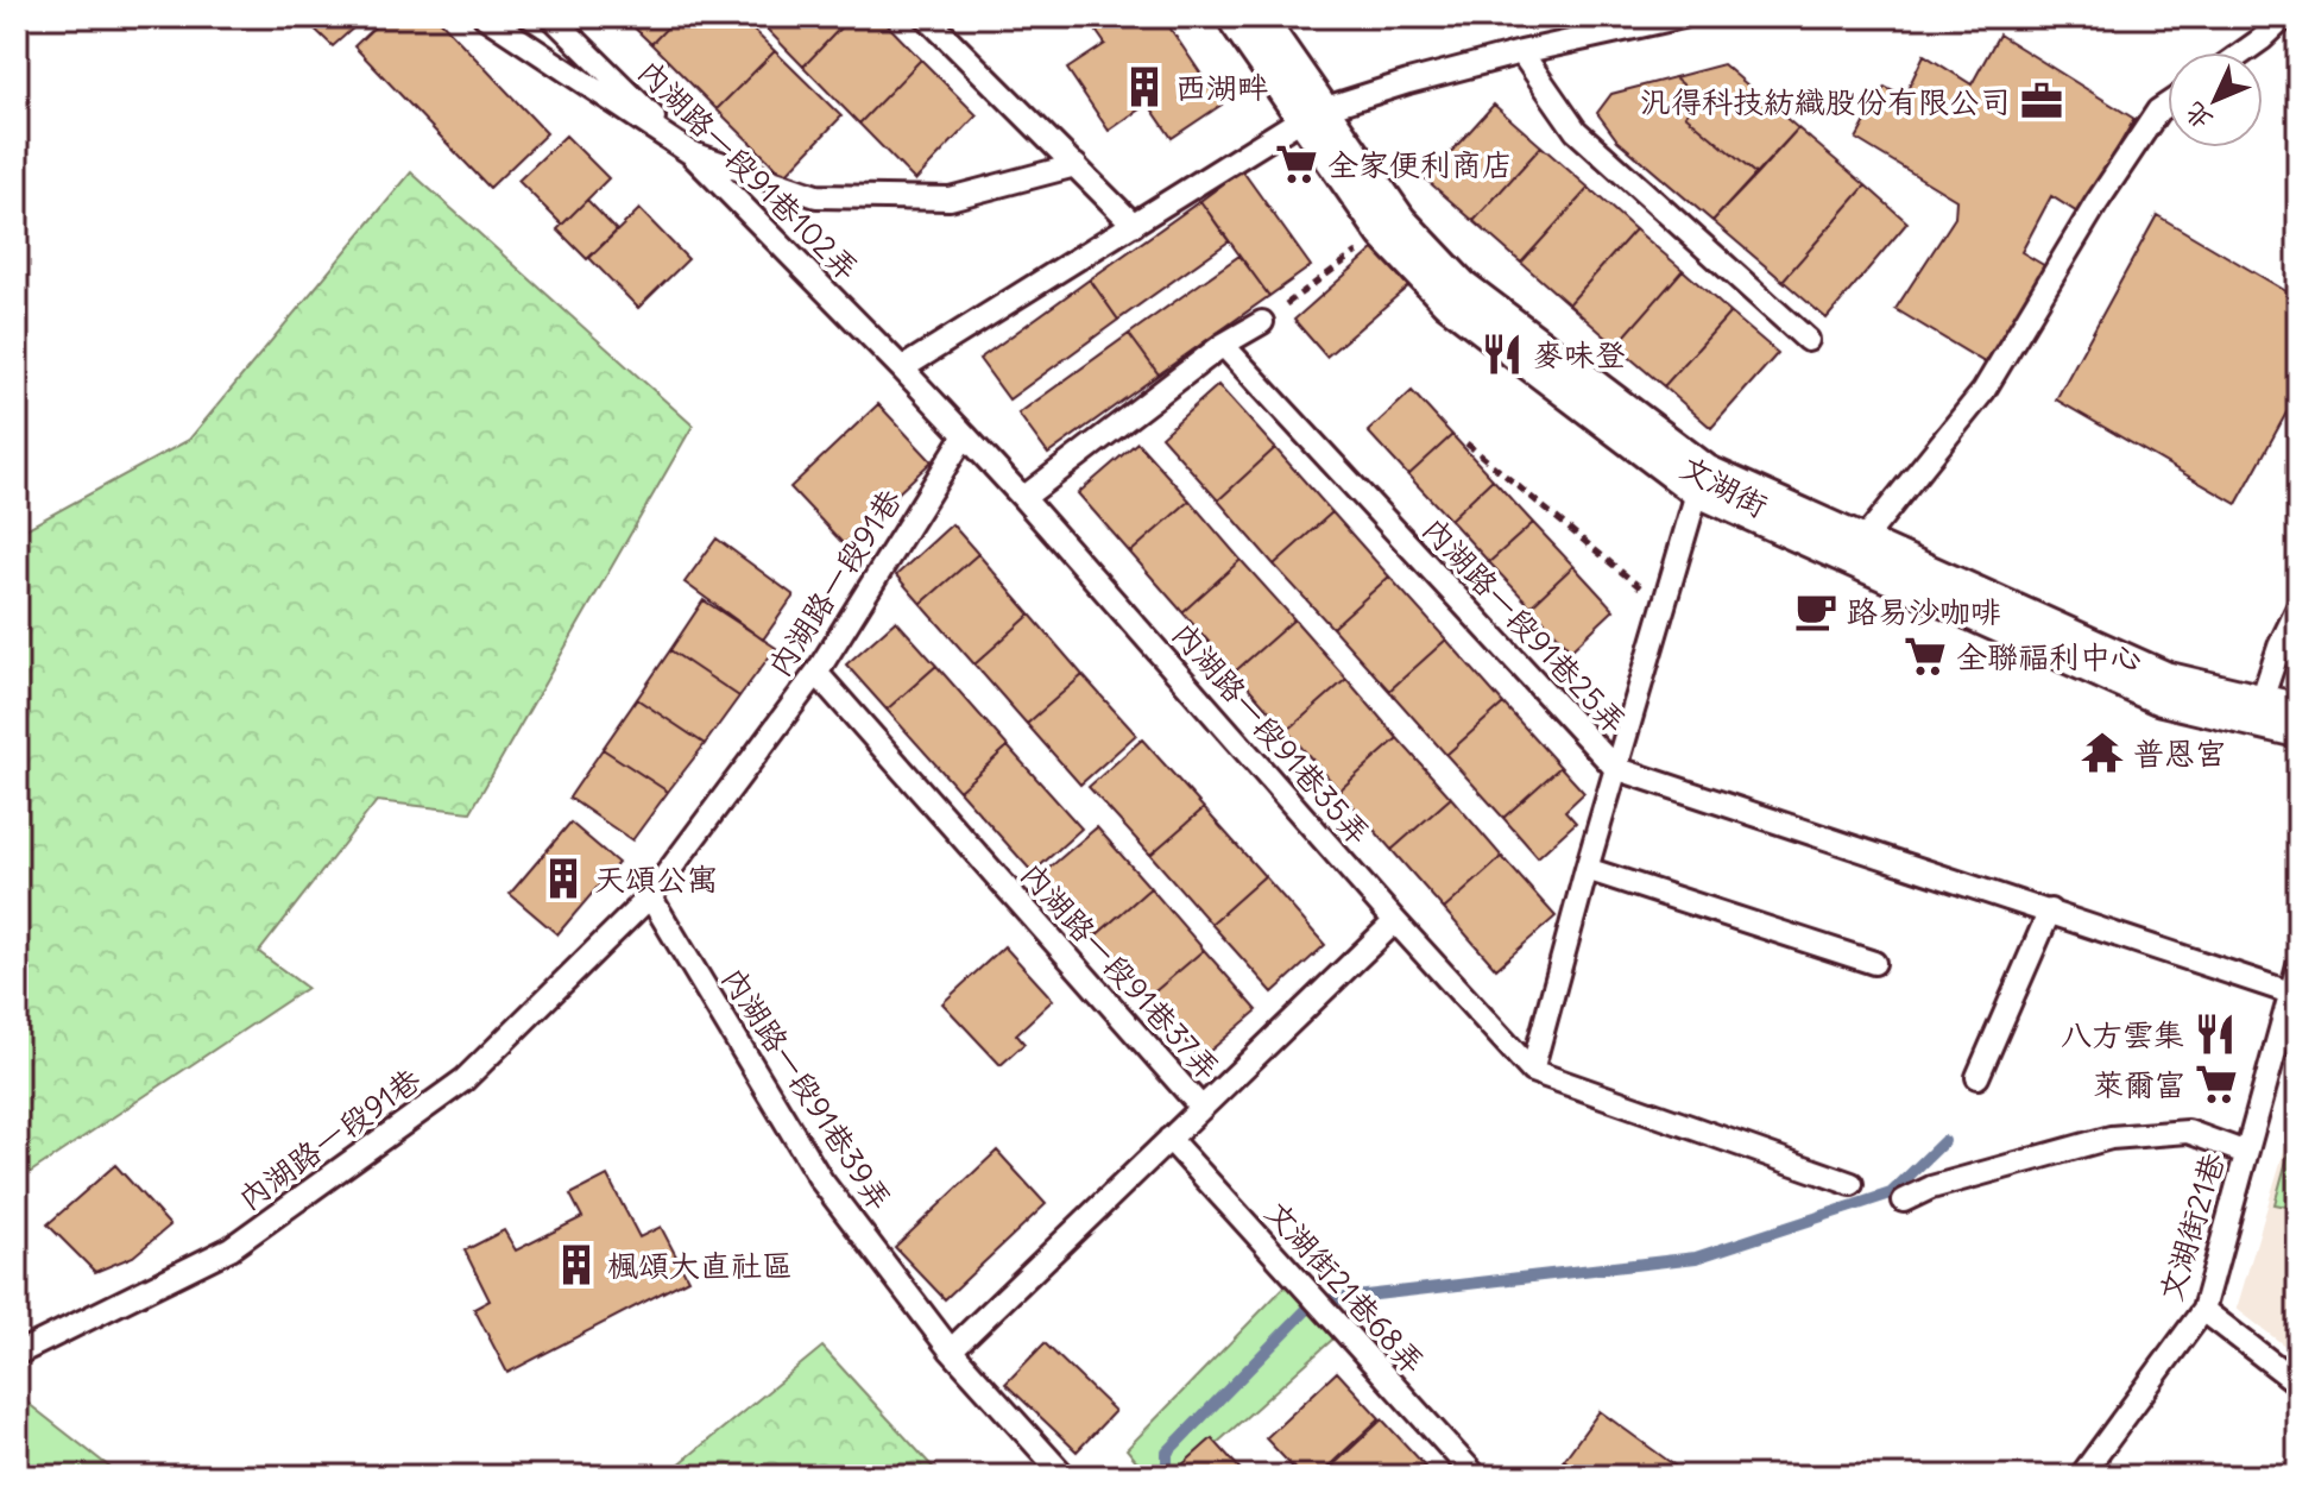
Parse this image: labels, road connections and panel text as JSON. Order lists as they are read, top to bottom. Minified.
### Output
{"streets":{"street":["文湖街"],"lane":["內湖路一段91巷102弄","內湖路一段91巷","內湖路一段91巷25弄","內湖路一段91巷35弄","內湖路一段91巷37弄","內湖路一段91巷39弄","文湖街21巷","文湖街21巷68弄"]},"crossings":[["文湖街","內湖路一段91巷25弄"],["內湖路一段91巷","內湖路一段91巷35弄"],["內湖路一段91巷","內湖路一段91巷37弄"],["內湖路一段91巷","內湖路一段91巷39弄"],["內湖路一段91巷35弄","內湖路一段91巷37弄"]],"places":{"building":["西湖畔","天頌公寓","楓頌大直社區"],"office":["汎得科技紡織股份有限公司"],"supermarket":["全家便利商店","全聯福利中心","萊爾富"],"restaurant":["麥味登","八方雲集"],"cafe":["路易沙咖啡"],"temple":["普恩宮"]},"north":"bottom left"}
